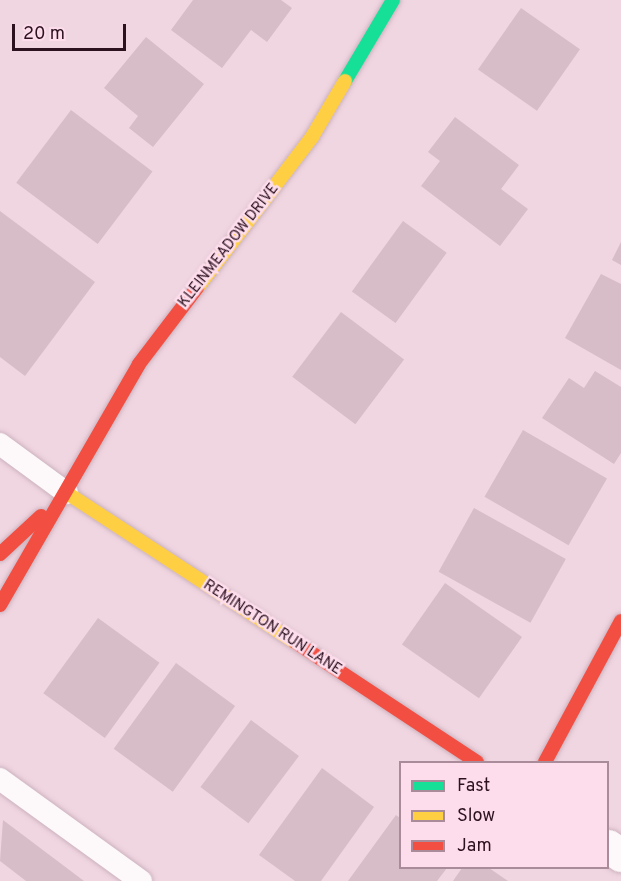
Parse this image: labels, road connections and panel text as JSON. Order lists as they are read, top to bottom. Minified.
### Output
{"streets":{"street":["KLEINMEADOW DRIVE","REMINGTON RUN LANE"]},"crossings":[["KLEINMEADOW DRIVE","REMINGTON RUN LANE"]],"legend":["Fast","Slow","Jam"],"scale_bar":"20 m"}
